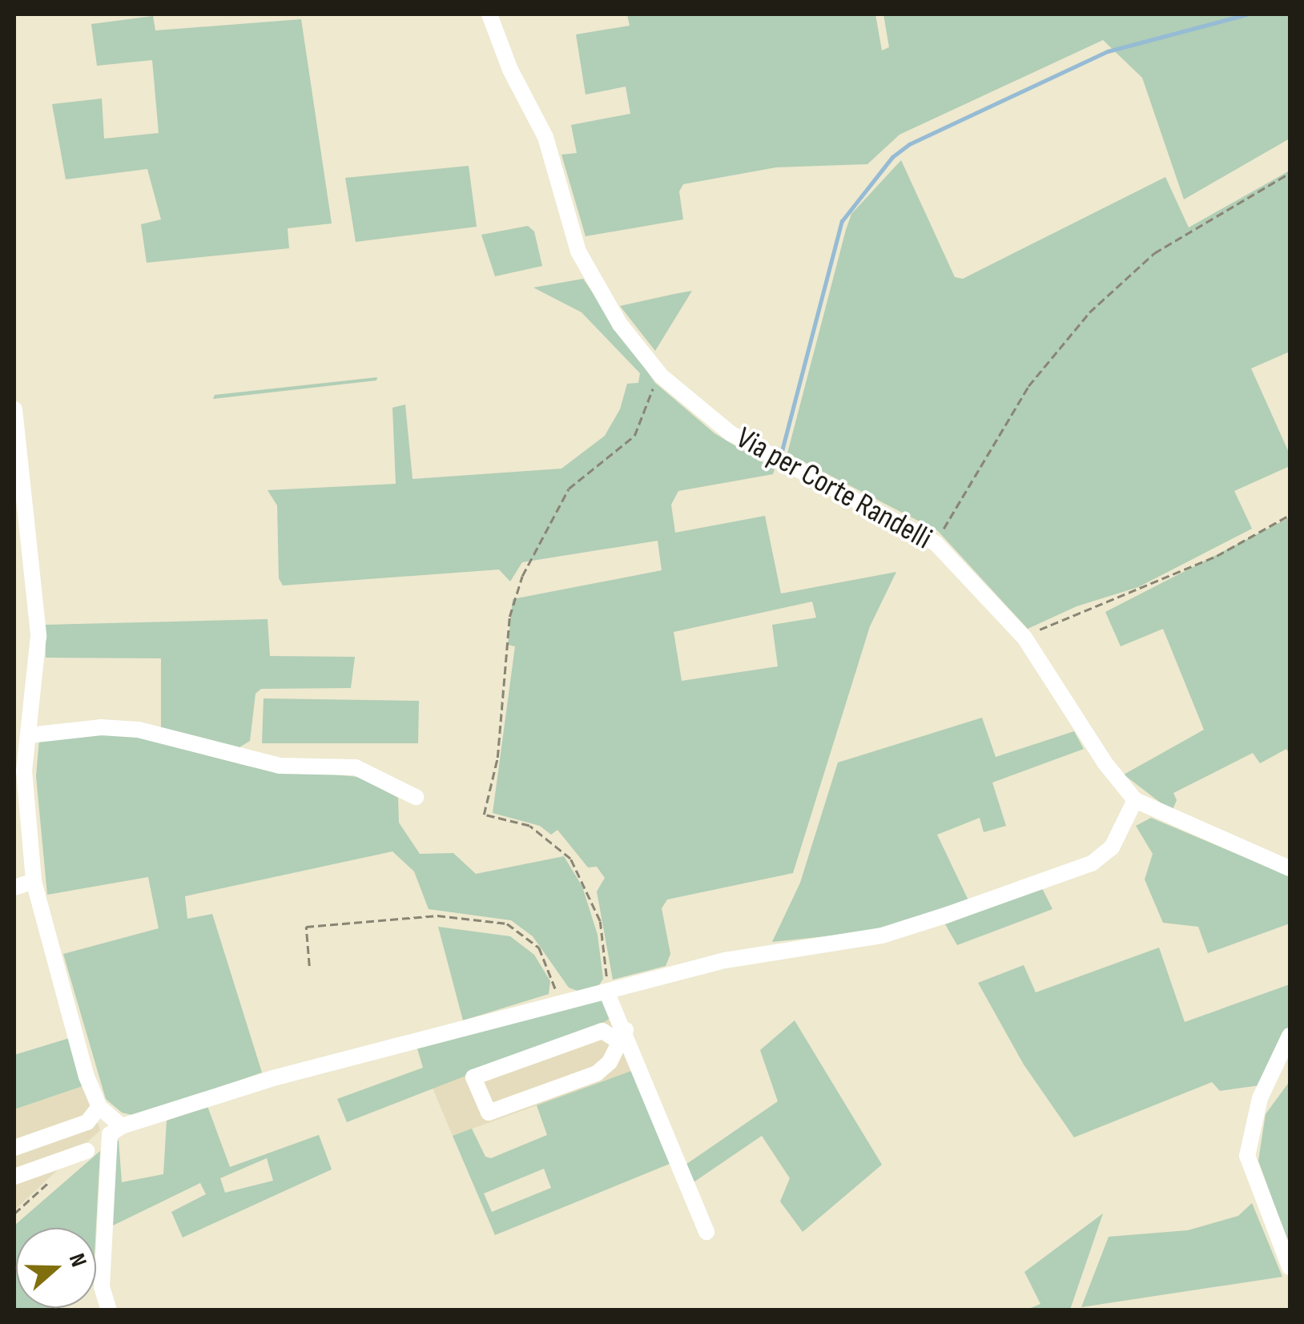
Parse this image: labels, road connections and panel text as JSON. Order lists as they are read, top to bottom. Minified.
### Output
{"streets":{"street":["Via per Corte Randelli"]},"north":"right"}
